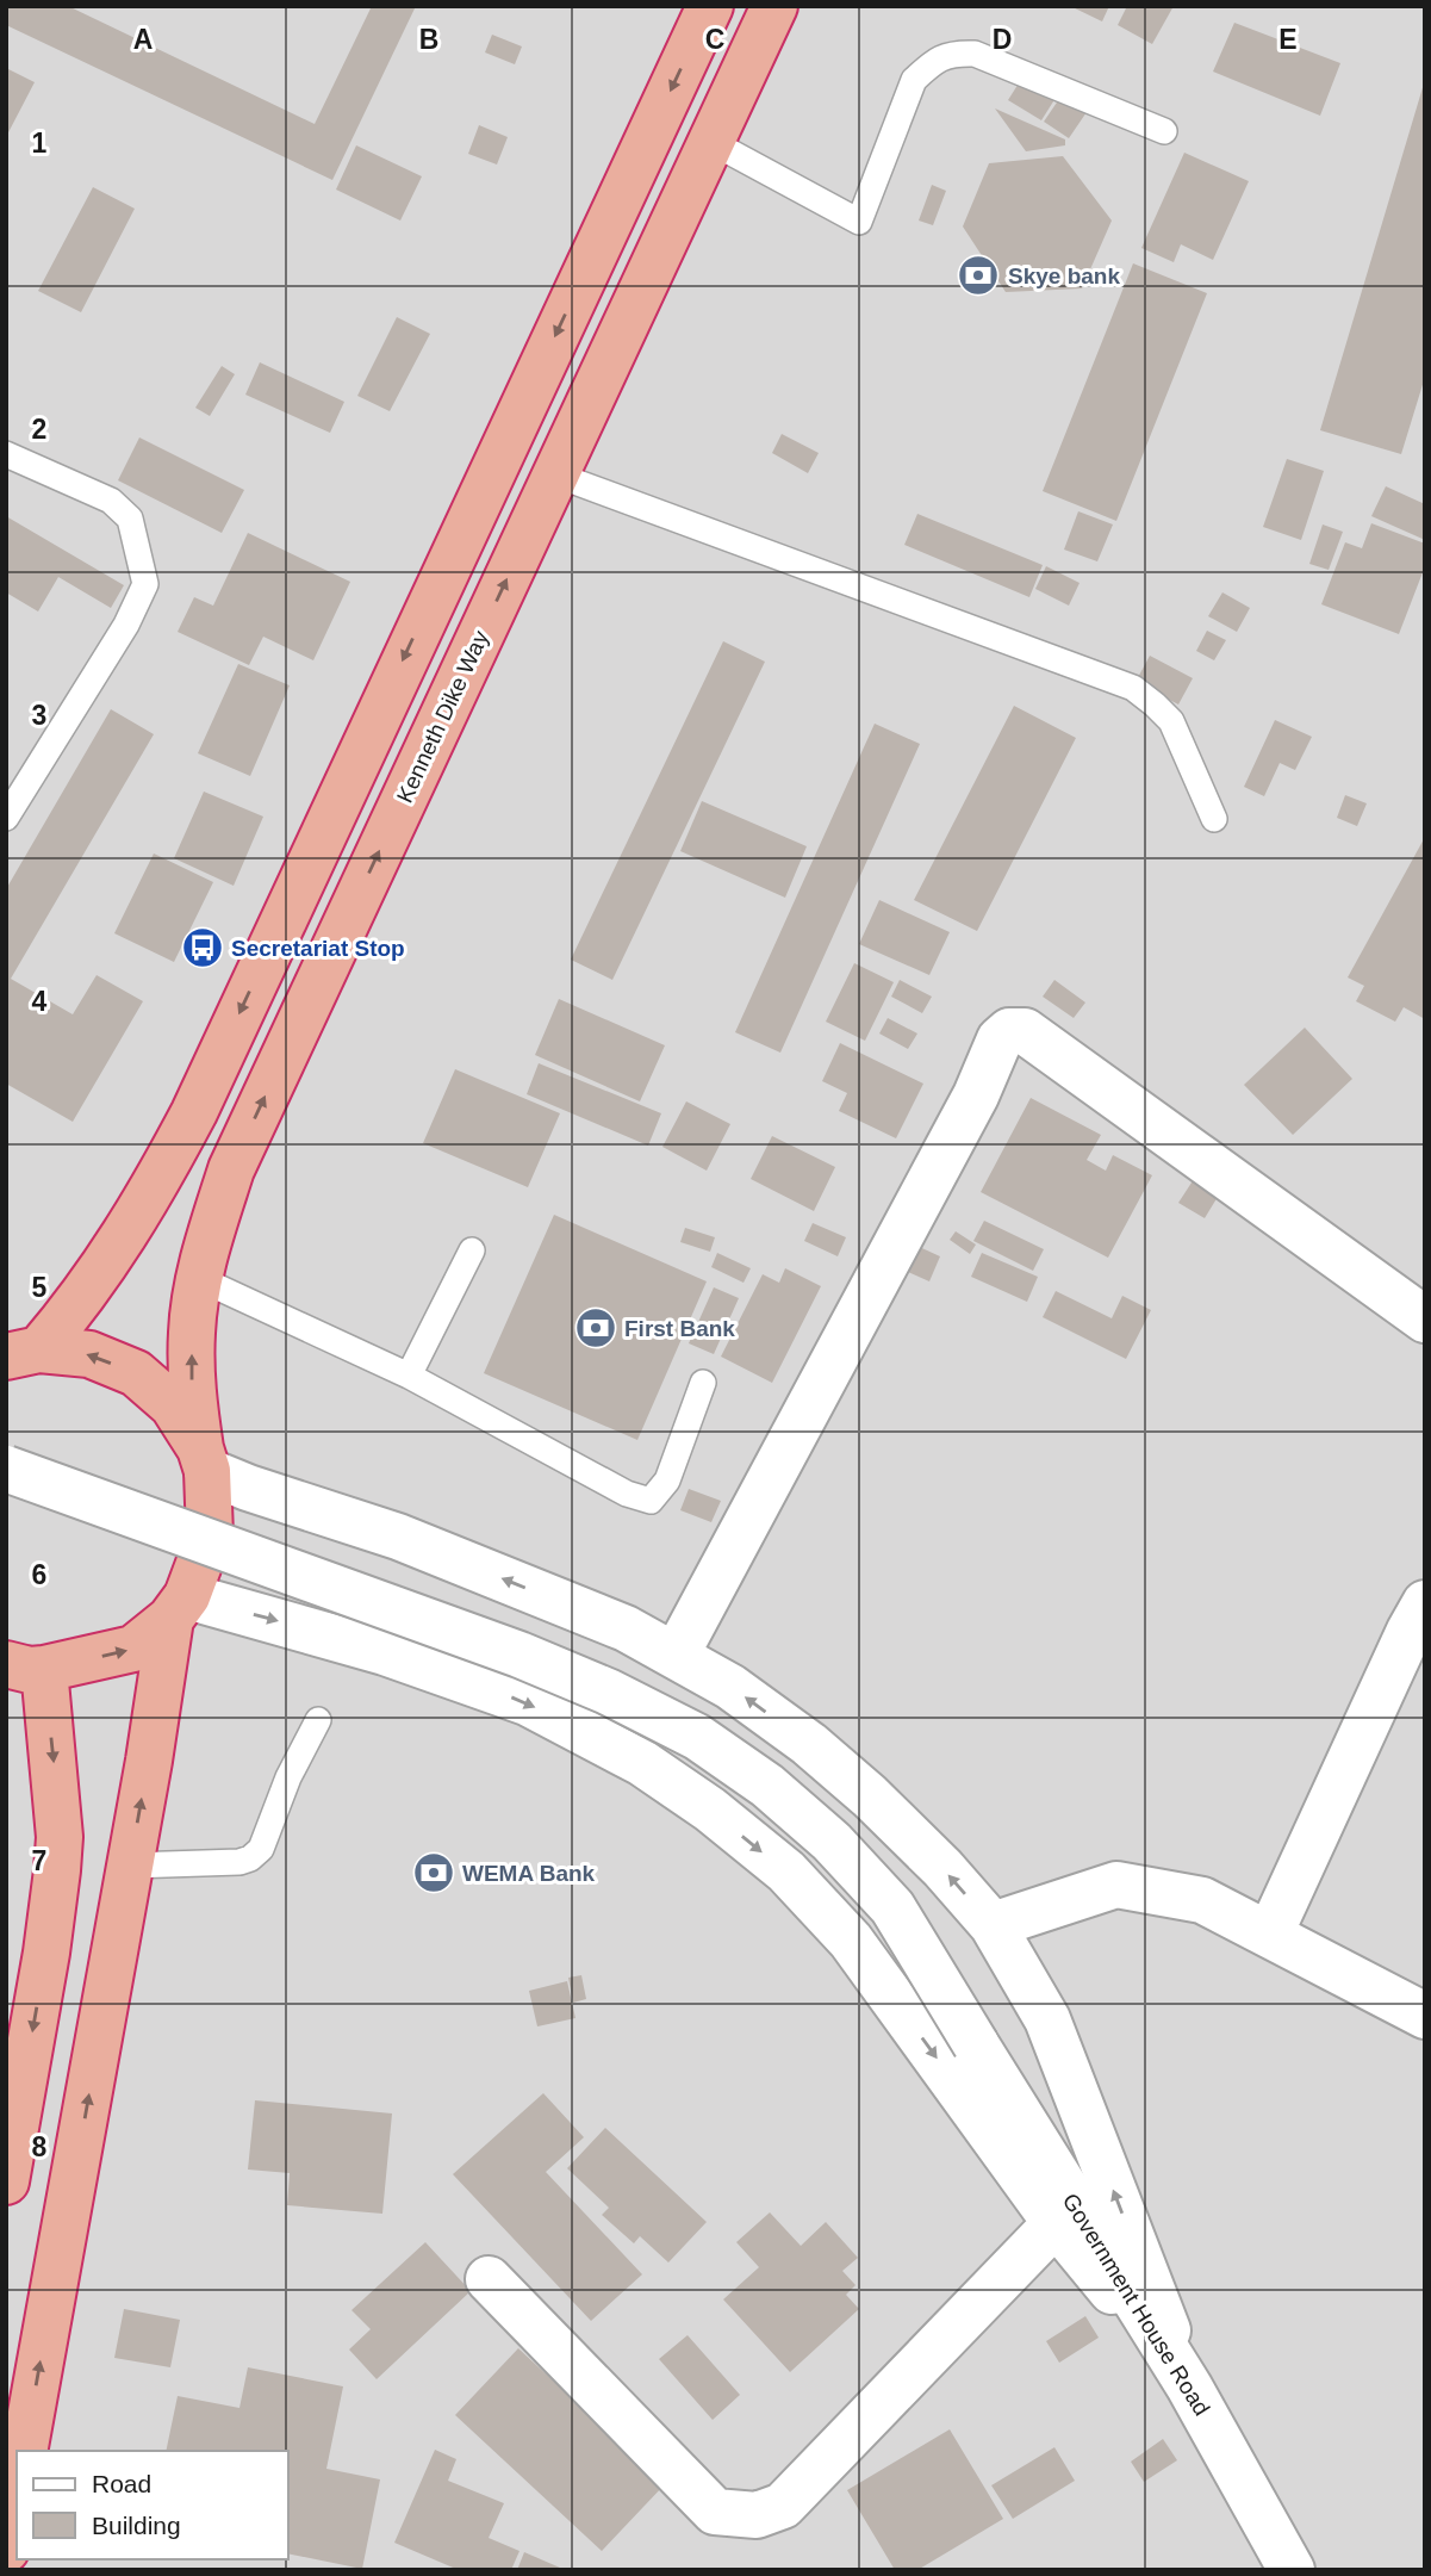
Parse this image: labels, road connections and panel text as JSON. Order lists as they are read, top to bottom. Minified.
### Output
{"streets":{"highway":["Kenneth Dike Way"],"street":["Government House Road"]},"places":{"bank":["Skye bank","First Bank","WEMA Bank"],"bus stop":["Secretariat Stop"]},"legend":["Road","Building"],"grid":{"columns":["A","B","C","D","E"],"rows":["1","2","3","4","5","6","7","8"]}}
